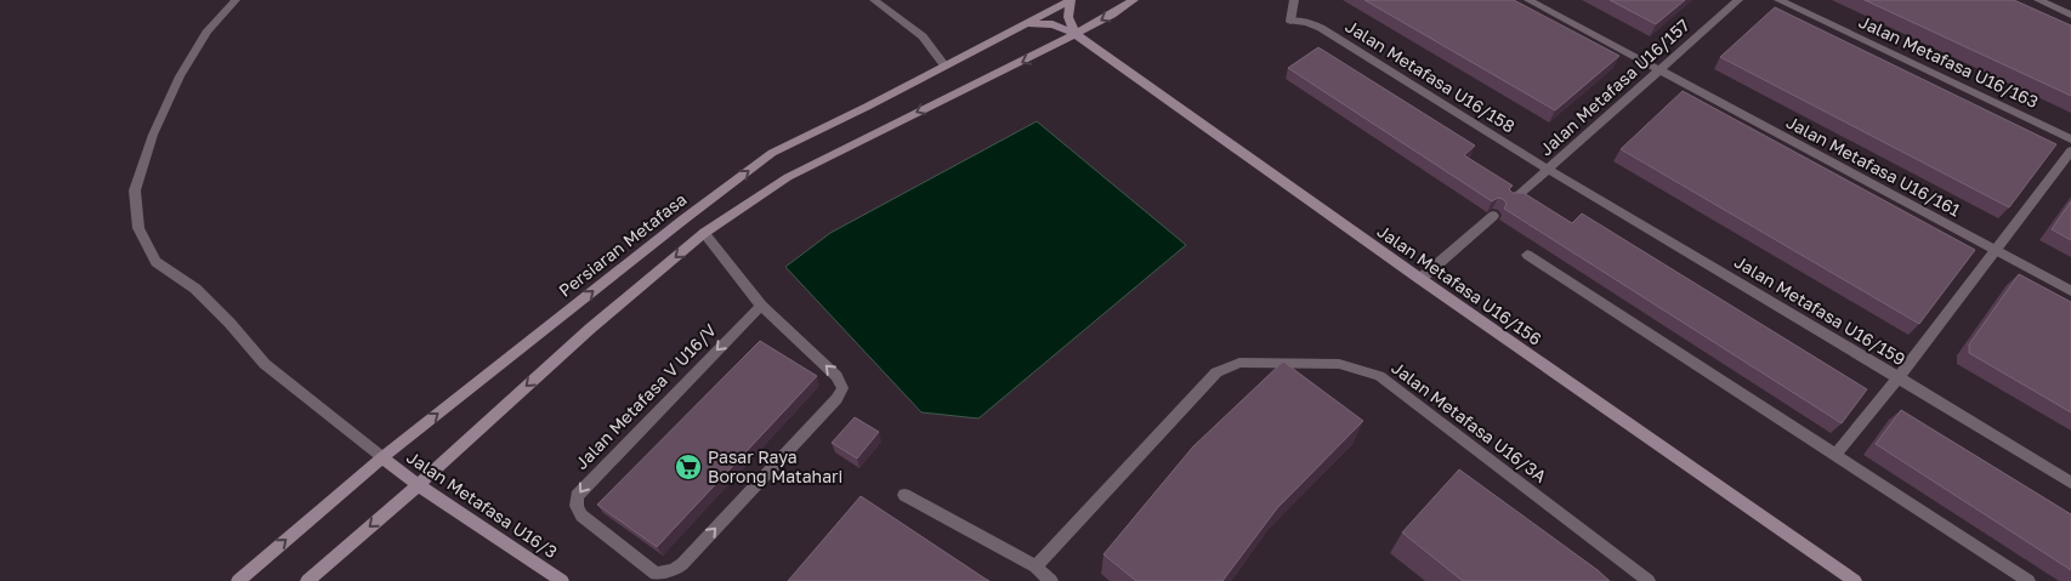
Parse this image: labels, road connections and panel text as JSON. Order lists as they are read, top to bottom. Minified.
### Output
{"streets":{"main road":["Persiaran Metafasa","Jalan Metafasa U16/156","Jalan Metafasa U16/3"],"street":["Jalan Metafasa U16/163","Jalan Metafasa U16/158","Jalan Metafasa U16/157","Jalan Metafasa U16/161","Jalan Metafasa U16/159","Jalan Metafasa V U16/V","Jalan Metafasa U16/3A"]},"crossings":[["Jalan Metafasa U16/158","Jalan Metafasa U16/157"],["Jalan Metafasa U16/158","Jalan Metafasa U16/159"],["Jalan Metafasa U16/157","Jalan Metafasa U16/161"],["Jalan Metafasa U16/157","Jalan Metafasa U16/159"],["Persiaran Metafasa","Jalan Metafasa U16/156"],["Persiaran Metafasa","Jalan Metafasa U16/3"]],"places":{"supermarket":["Pasar Raya Borong Matahari"]}}
